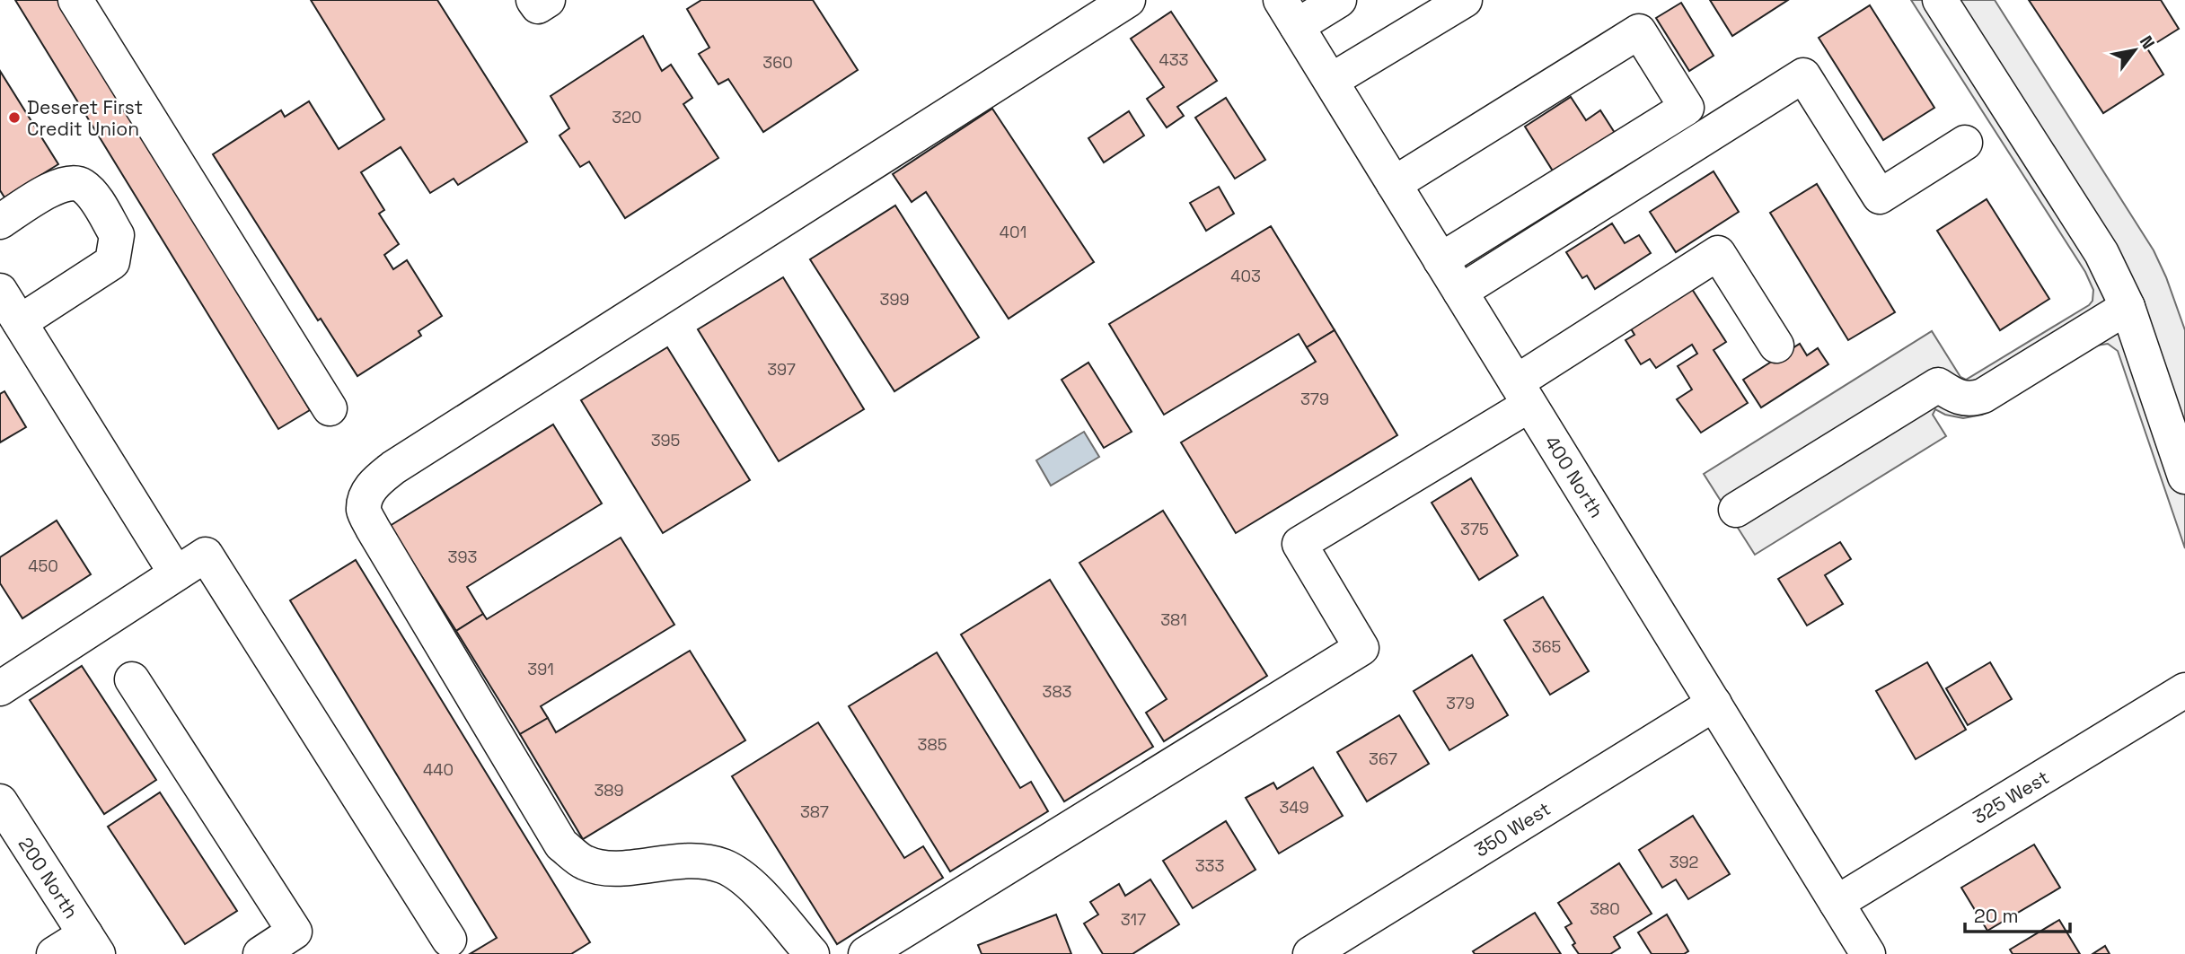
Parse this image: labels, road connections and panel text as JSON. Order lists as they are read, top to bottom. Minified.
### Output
{"streets":{"main road":["400 North","325 West","350 West","200 North"]},"crossings":[["400 North","325 West"],["400 North","350 West"]],"places":["Deseret First Credit Union"],"house_numbers":["433","360","320","401","403","399","397","379","395","375","393","450","381","365","391","383","379","385","367","440","389","349","387","392","333","380","317"],"scale_bar":"20 m","north":"top right"}
